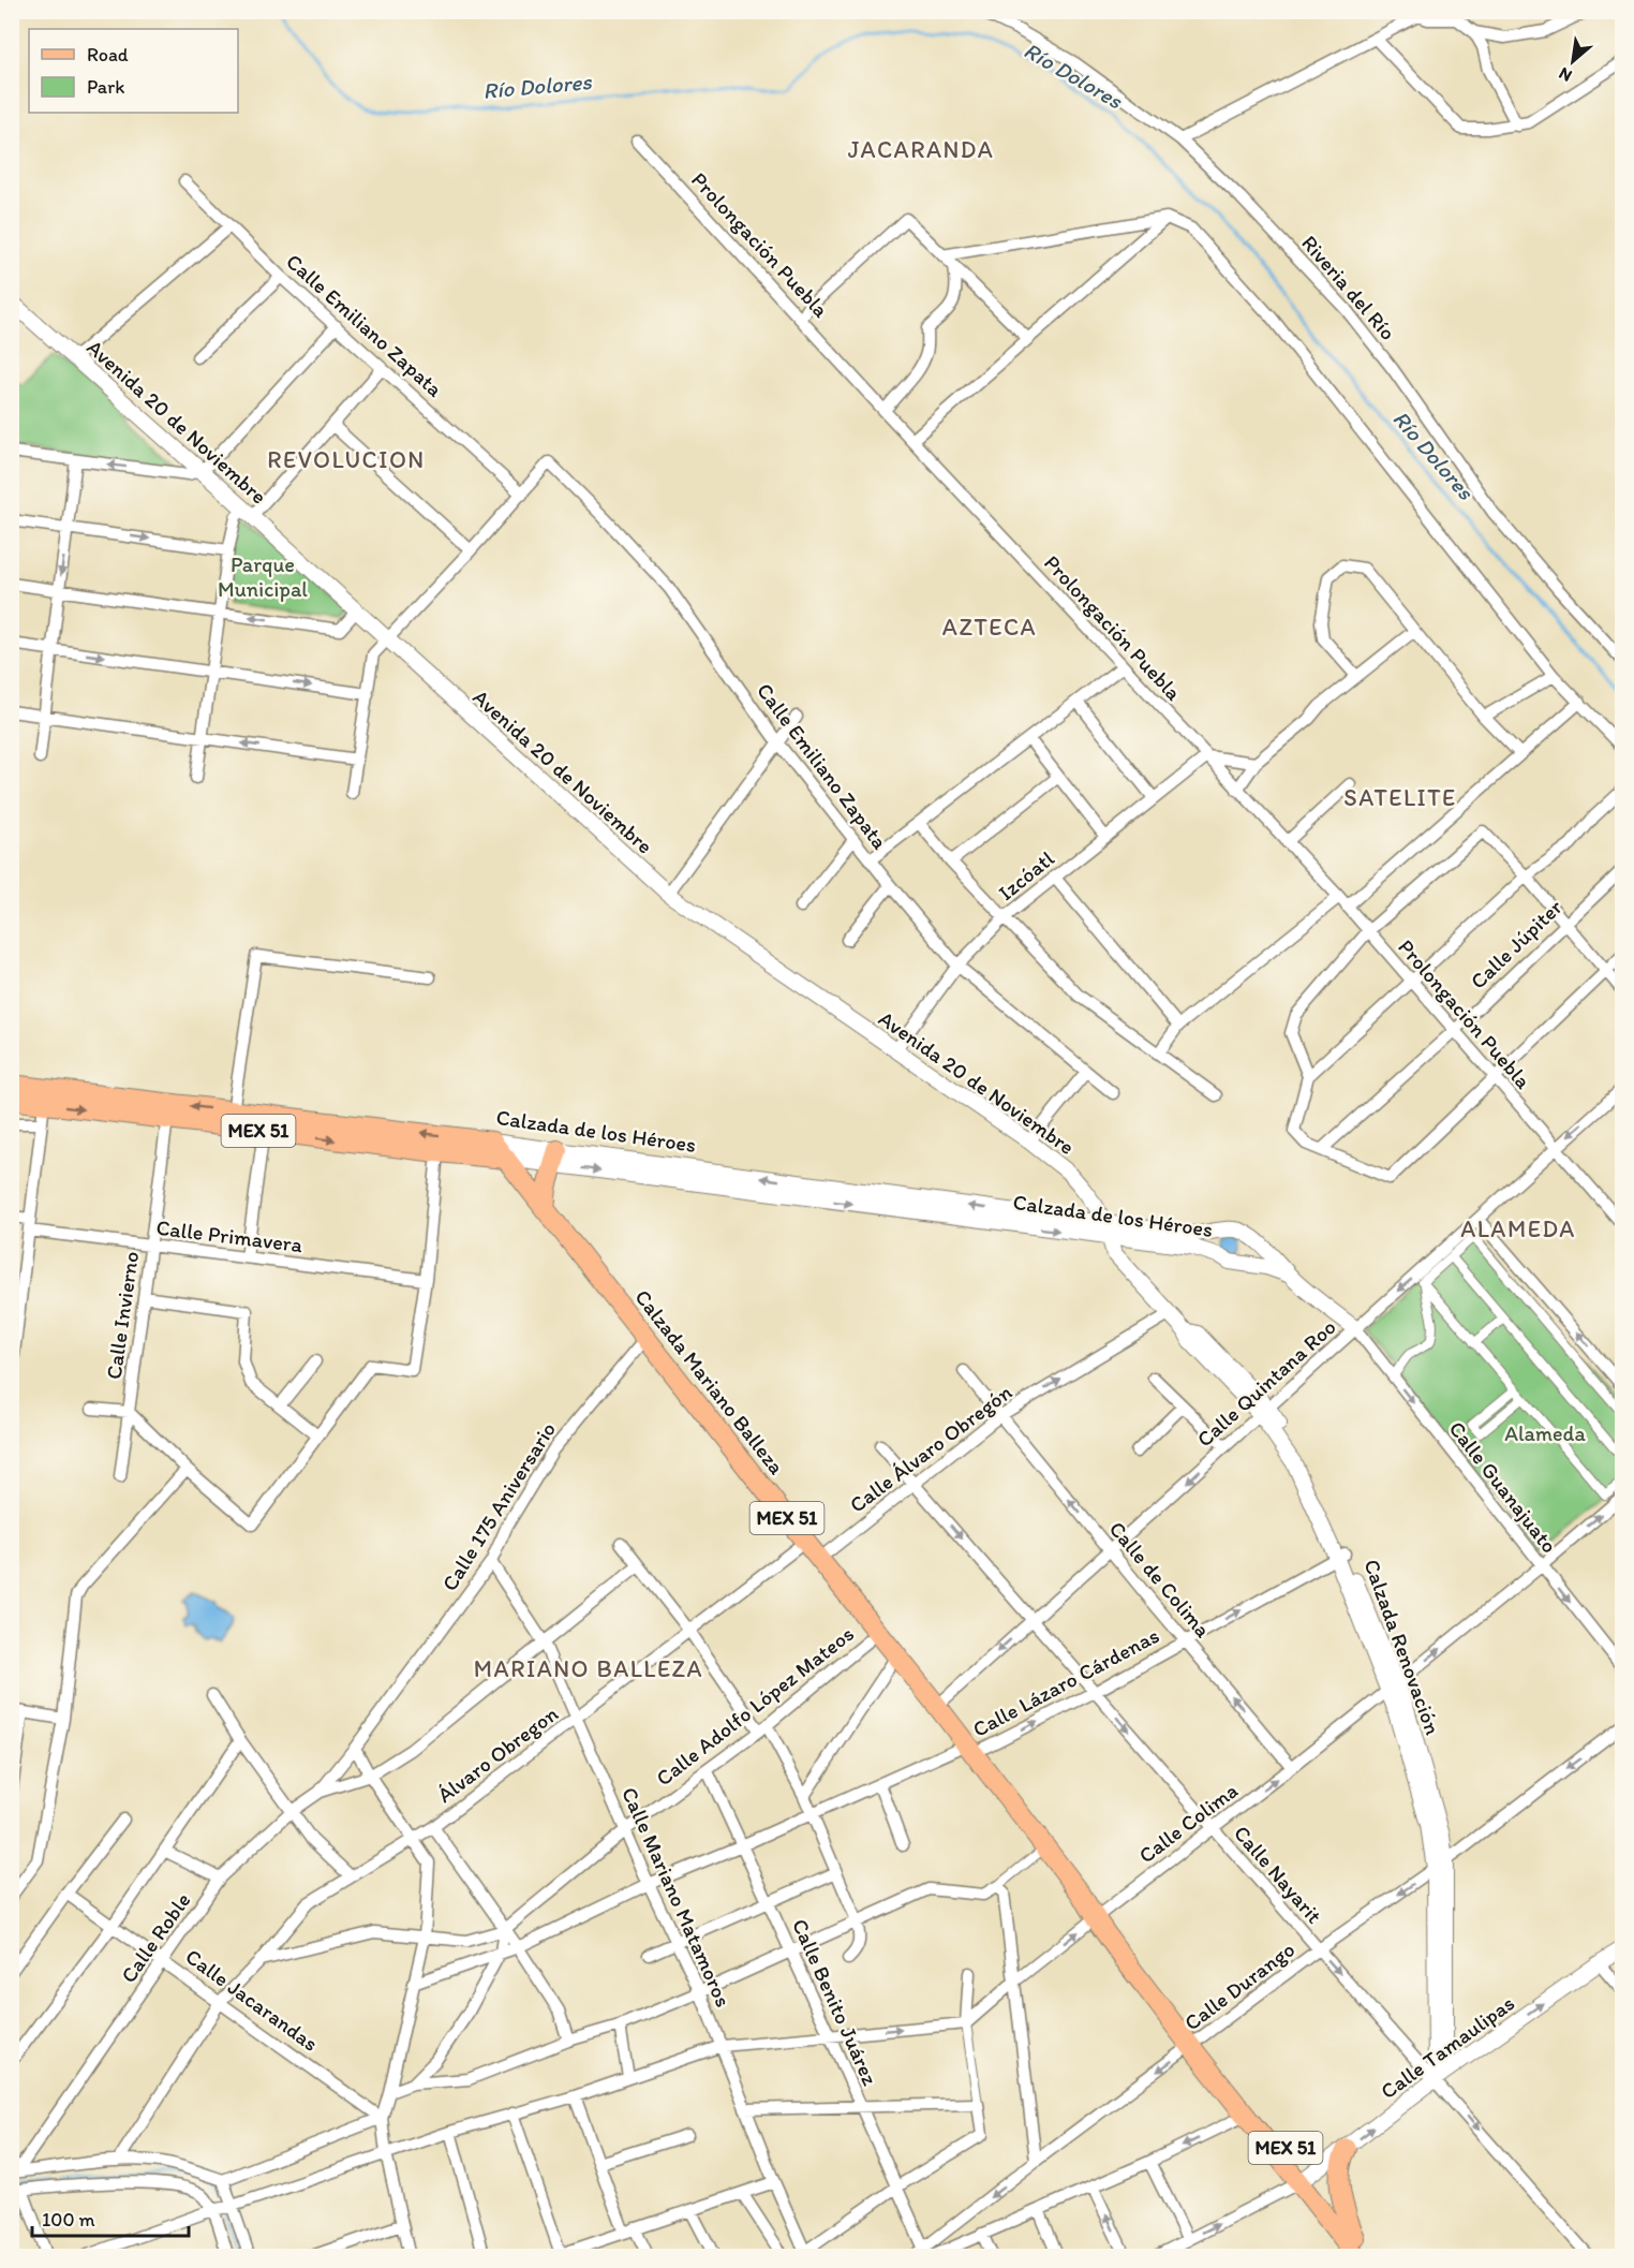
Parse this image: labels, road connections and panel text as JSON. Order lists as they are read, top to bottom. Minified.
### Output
{"streets":{"main road":["MEX 51","Calzada de los Héroes","Calzada Mariano Balleza"],"street":["Prolongación Puebla","Riveria del Río","Calle Emiliano Zapata","Avenida 20 de Noviembre","Izcóatl","Calle Júpiter","Calle Primavera","Calle Invierno","Calle Quintana Roo","Calle Álvaro Obregón","Calle Guanajuato","Calle 175 Aniversario","Calle de Colima","Calzada Renovación","Calle Lázaro Cárdenas","Calle Adolfo López Mateos","Álvaro Obregon","Calle Colima","Calle Nayarit","Calle Mariano Matamoros","Calle Roble","Calle Durango","Calle Jacarandas","Calle Benito Juárez","Calle Tamaulipas"]},"crossings":[["Prolongación Puebla","Izcóatl"],["Prolongación Puebla","Calle Júpiter"],["Prolongación Puebla","Calle Quintana Roo"],["Calle Emiliano Zapata","Izcóatl"],["Avenida 20 de Noviembre","Izcóatl"],["Avenida 20 de Noviembre","Calzada de los Héroes"],["Avenida 20 de Noviembre","Calzada Renovación"],["MEX 51","Calzada Mariano Balleza"],["MEX 51","Calle Durango"],["MEX 51","Calle Tamaulipas"],["Calzada de los Héroes","Calle Invierno"],["Calzada de los Héroes","Calzada Mariano Balleza"],["Calzada de los Héroes","Calzada Renovación"],["Calle Primavera","Calle Invierno"],["Calzada Mariano Balleza","Calle Quintana Roo"],["Calzada Mariano Balleza","Calle Álvaro Obregón"],["Calzada Mariano Balleza","Calle 175 Aniversario"],["Calzada Mariano Balleza","Calle Lázaro Cárdenas"],["Calzada Mariano Balleza","Calle Adolfo López Mateos"],["Calzada Mariano Balleza","Álvaro Obregon"],["Calzada Mariano Balleza","Calle Colima"],["Calzada Mariano Balleza","Calle Durango"],["Calle Quintana Roo","Calle Guanajuato"],["Calle Quintana Roo","Calle de Colima"],["Calle Quintana Roo","Calzada Renovación"],["Calle Quintana Roo","Calle Nayarit"],["Calle Álvaro Obregón","Calle de Colima"],["Calle Álvaro Obregón","Calzada Renovación"],["Calle Álvaro Obregón","Calle Nayarit"],["Calle Guanajuato","Calle Colima"],["Calle 175 Aniversario","Calle Mariano Matamoros"],["Calle 175 Aniversario","Calle Roble"],["Calle de Colima","Calle Lázaro Cárdenas"],["Calle de Colima","Calle Colima"],["Calzada Renovación","Calle Lázaro Cárdenas"],["Calzada Renovación","Calle Colima"],["Calzada Renovación","Calle Nayarit"],["Calzada Renovación","Calle Durango"],["Calzada Renovación","Calle Tamaulipas"],["Calle Lázaro Cárdenas","Calle Nayarit"],["Calle Lázaro Cárdenas","Calle Mariano Matamoros"],["Calle Lázaro Cárdenas","Calle Benito Juárez"],["Calle Adolfo López Mateos","Calle Mariano Matamoros"],["Calle Adolfo López Mateos","Calle Benito Juárez"],["Álvaro Obregon","Calle Mariano Matamoros"],["Álvaro Obregon","Calle Jacarandas"],["Calle Colima","Calle Nayarit"],["Calle Nayarit","Calle Durango"],["Calle Nayarit","Calle Tamaulipas"],["Calle Mariano Matamoros","Calle Roble"],["Calle Roble","Calle Jacarandas"],["Calle Durango","Calle Benito Juárez"]],"one_way":["Calle Guanajuato","Calle de Colima","Calle Colima","Calle Nayarit","Calle Tamaulipas"],"districts":["JACARANDA","REVOLUCION","AZTECA","SATELITE","ALAMEDA","MARIANO BALLEZA"],"water":["Río Dolores"],"parks":["Parque Municipal","Alameda"],"legend":["Road","Park"],"scale_bar":"100 m","north":"bottom left"}
